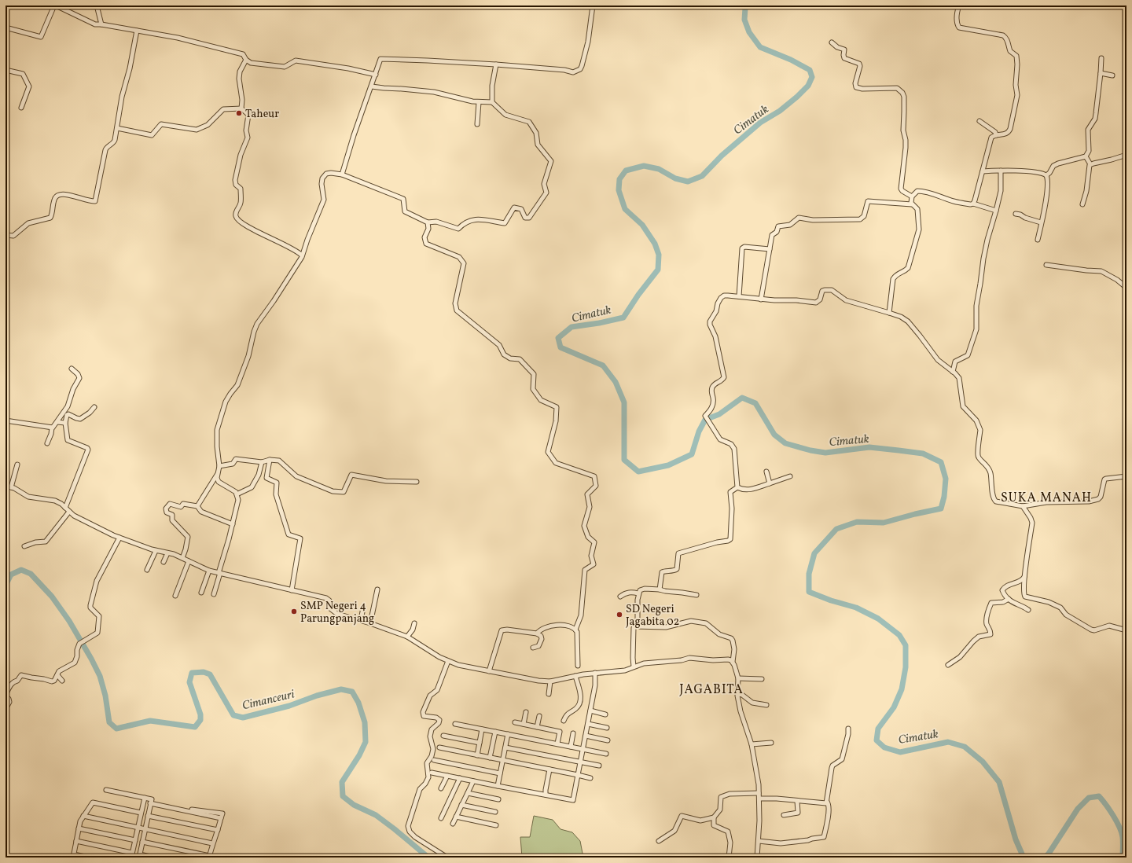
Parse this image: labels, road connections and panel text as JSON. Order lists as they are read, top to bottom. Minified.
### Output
{"districts":["SUKA MANAH","JAGABITA"],"water":["Cimatuk","Cimanceuri"],"places":["Taheur","SMP Negeri 4 Parungpanjang","SD Negeri Jagabita 02"]}
